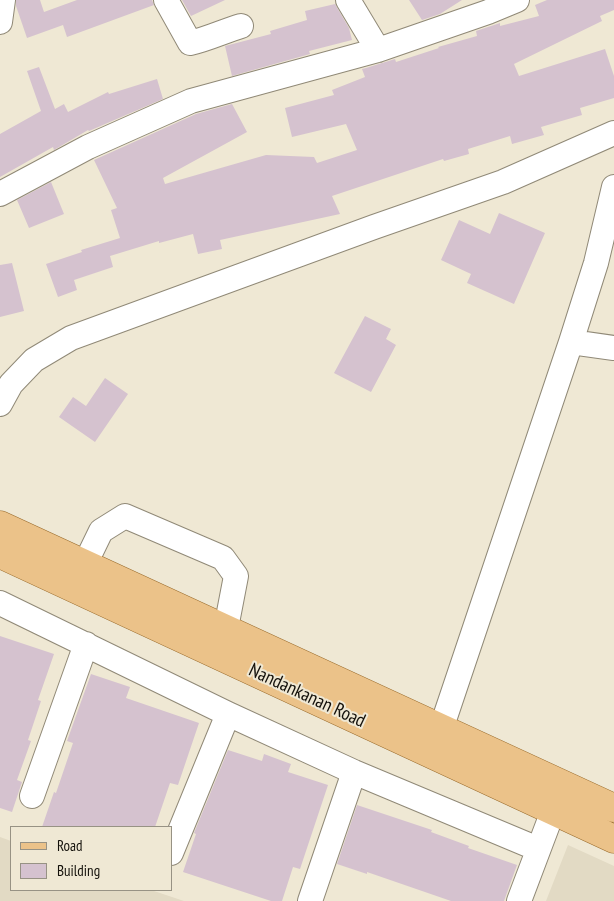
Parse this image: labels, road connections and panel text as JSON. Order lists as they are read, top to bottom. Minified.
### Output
{"streets":{"main road":["Nandankanan Road"]},"legend":["Road","Building"]}
